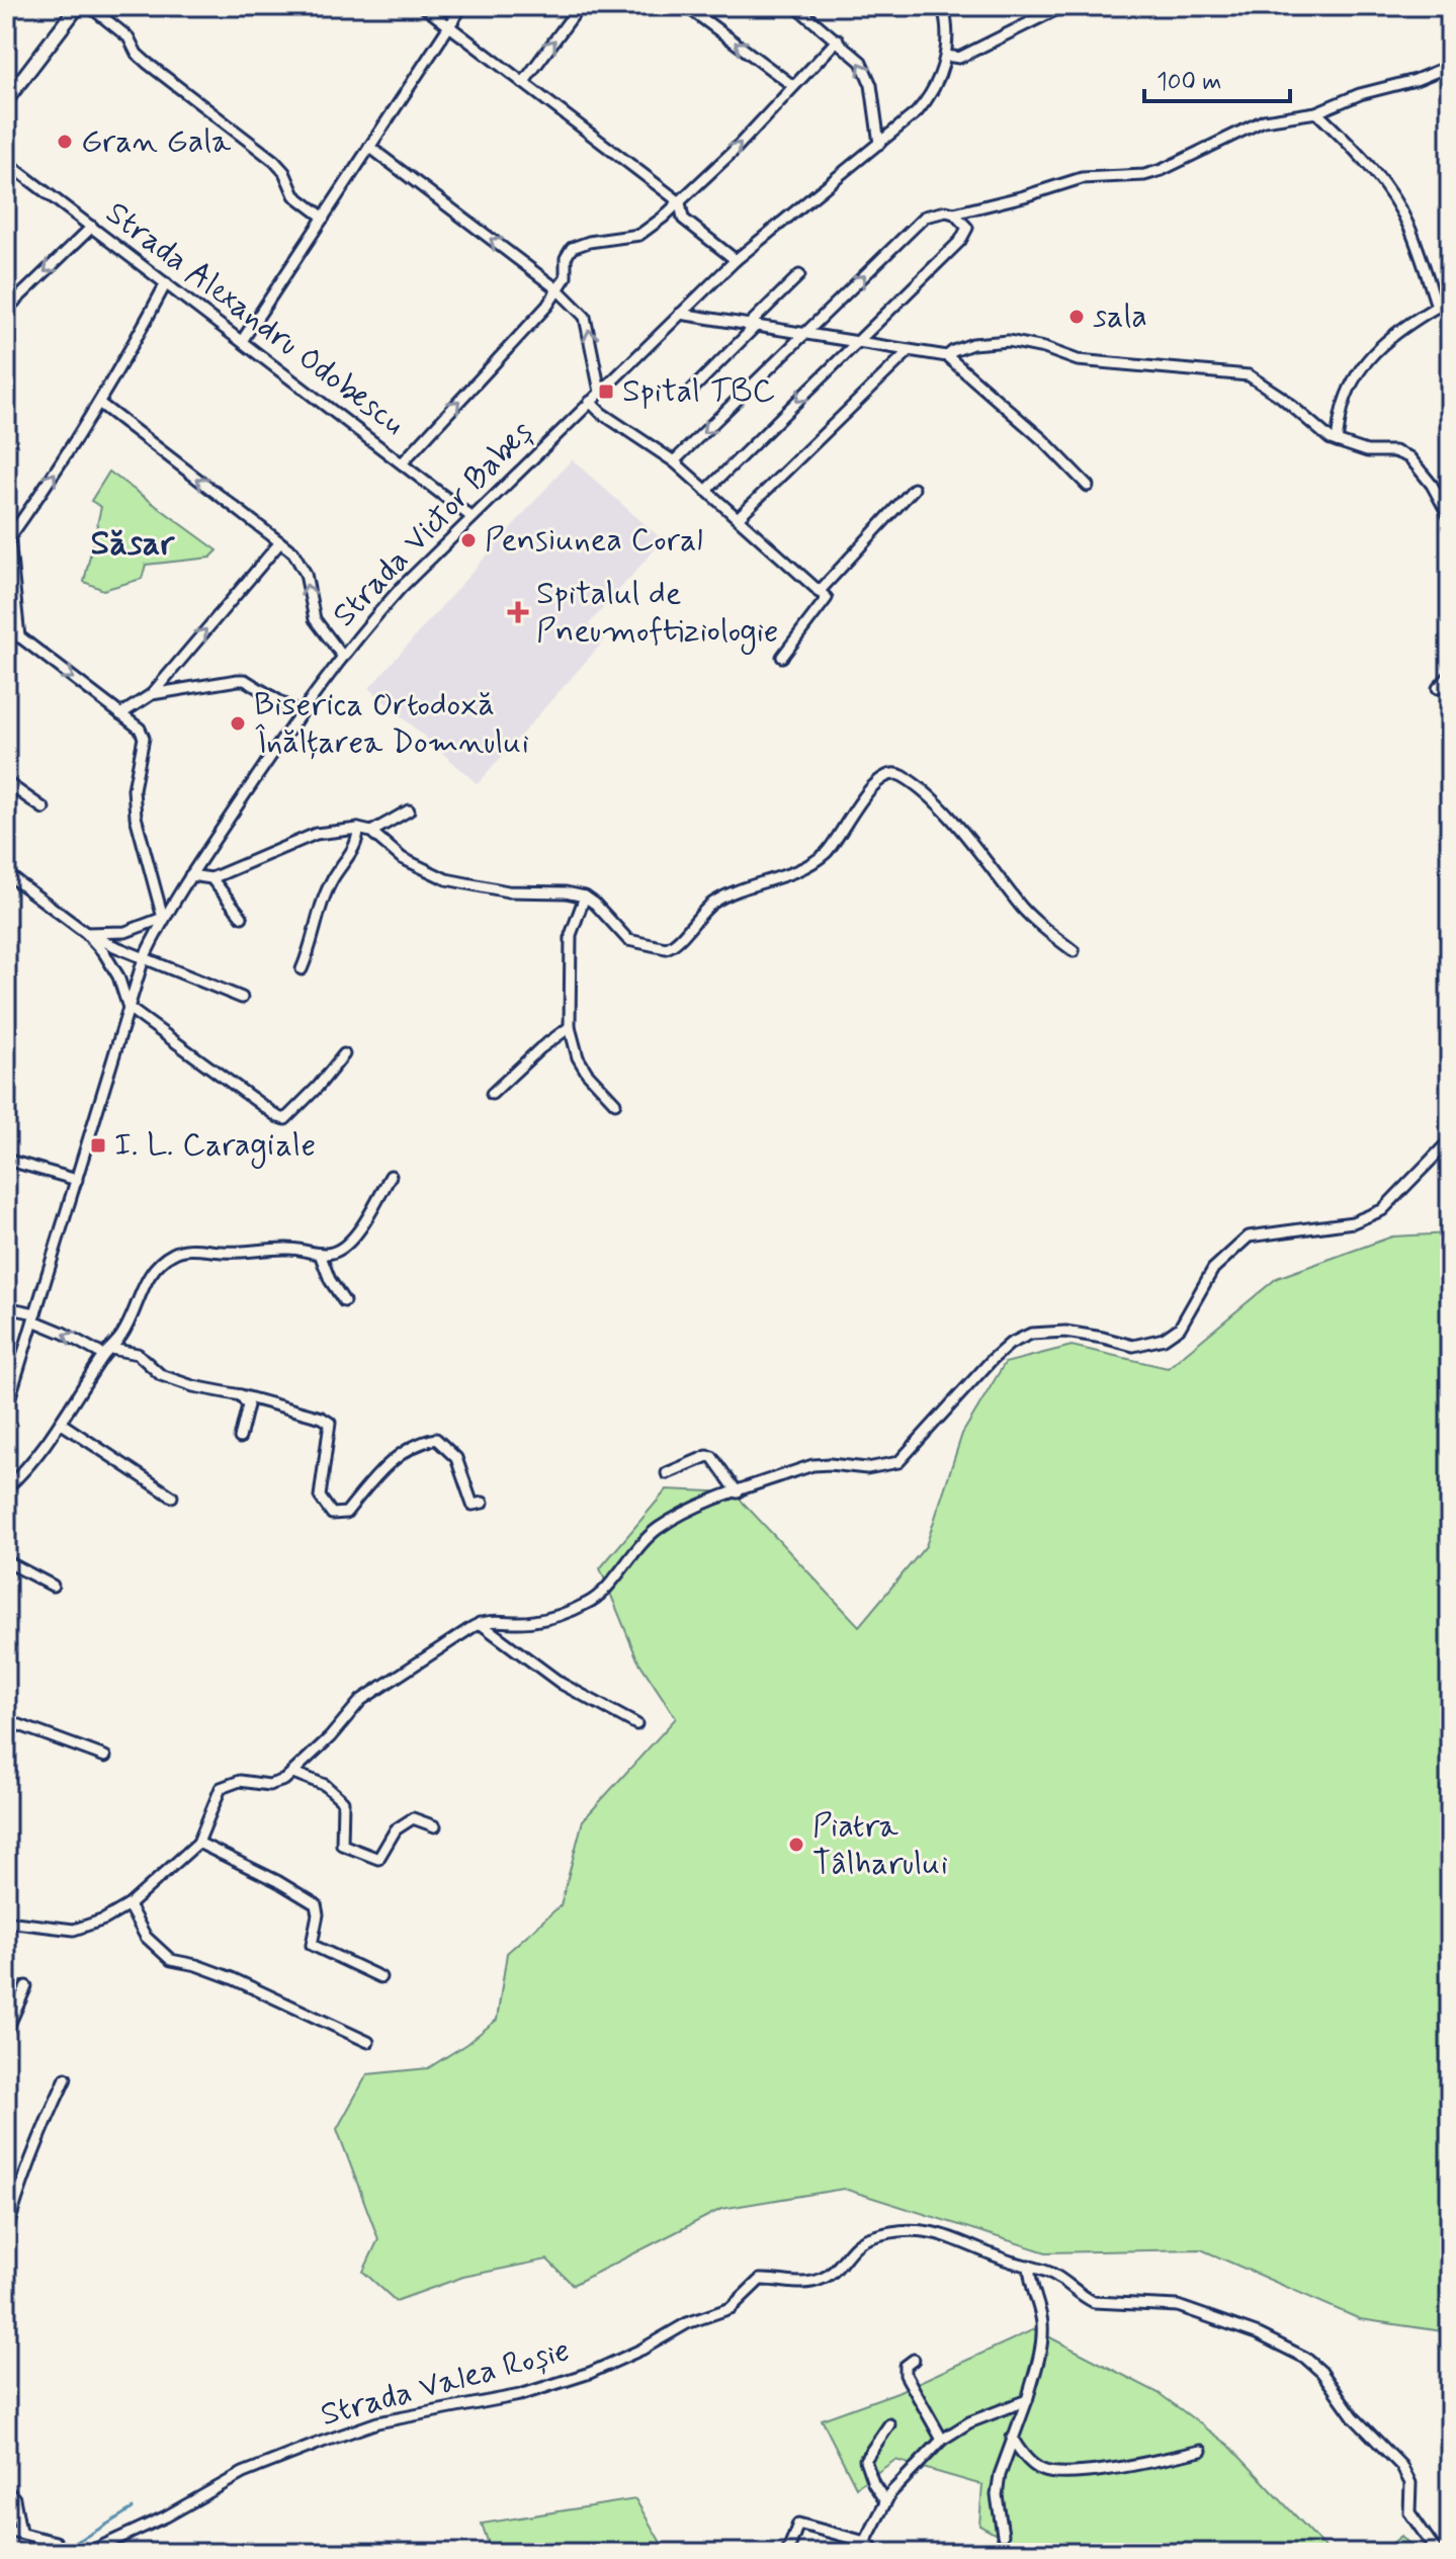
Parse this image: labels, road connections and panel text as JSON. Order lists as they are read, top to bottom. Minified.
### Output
{"streets":{"street":["Strada Alexandru Odobescu","Strada Victor Babeș","Strada Valea Roșie"]},"crossings":[["Strada Alexandru Odobescu","Strada Victor Babeș"]],"districts":["Săsar"],"places":{"other":["Gran Gala","sala","Pensiunea Coral","Biserica Ortodoxă Înălțarea Domnului","Piatra Tâlharului"],"transit":["Spital TBC","I. L. Caragiale"],"health":["Spitalul de Pneumoftiziologie"]},"scale_bar":"100 m"}
